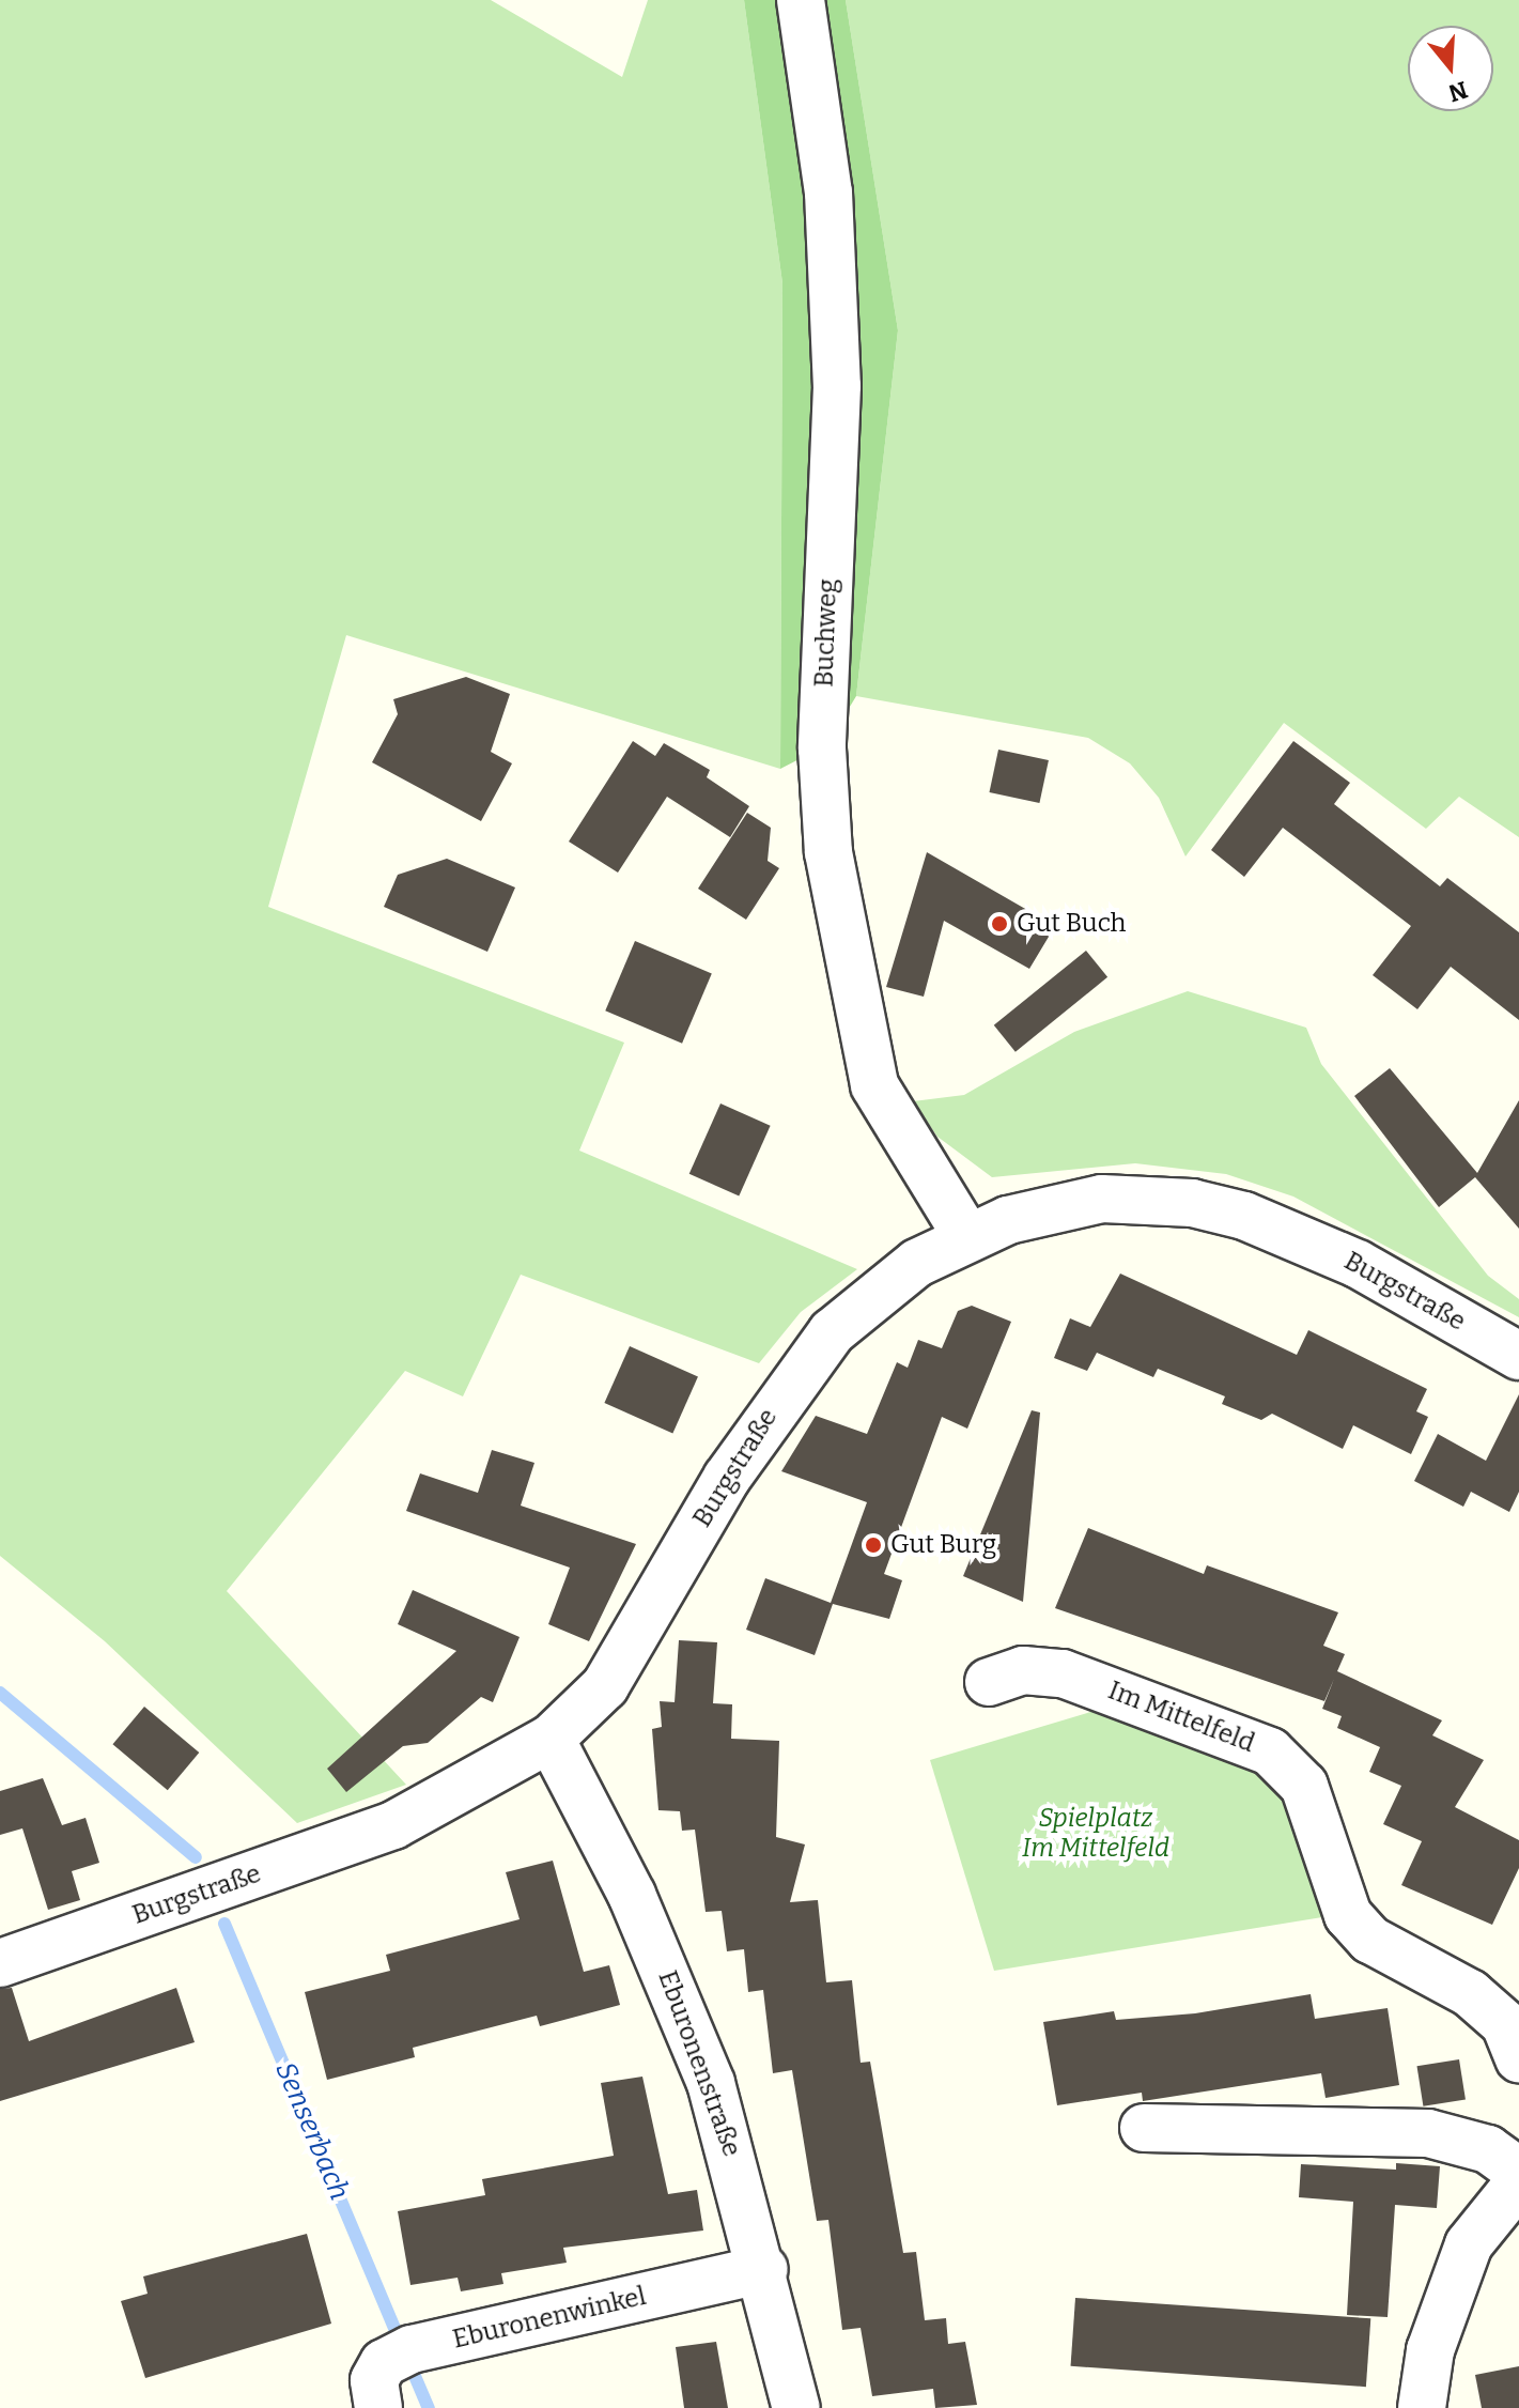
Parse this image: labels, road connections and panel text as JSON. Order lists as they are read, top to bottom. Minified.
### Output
{"streets":{"street":["Buchweg","Burgstraße","Im Mittelfeld","Eburonenstraße","Eburonenwinkel"]},"crossings":[["Buchweg","Burgstraße"],["Burgstraße","Eburonenstraße"],["Eburonenstraße","Eburonenwinkel"]],"water":["Senserbach"],"parks":["Spielplatz Im Mittelfeld"],"places":["Gut Buch","Gut Burg"],"north":"bottom"}
